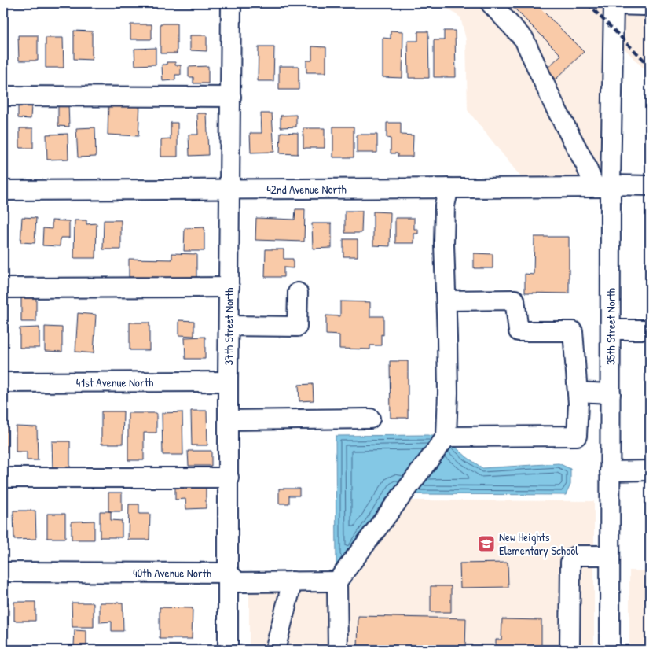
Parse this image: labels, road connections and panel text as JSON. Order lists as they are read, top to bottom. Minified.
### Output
{"streets":{"street":["42nd Avenue North","37th Street North","35th Street North","41st Avenue North","40th Avenue North"]},"crossings":[["42nd Avenue North","37th Street North"],["42nd Avenue North","35th Street North"],["37th Street North","41st Avenue North"],["37th Street North","40th Avenue North"]],"places":{"school or university":["New Heights Elementary School"]}}
